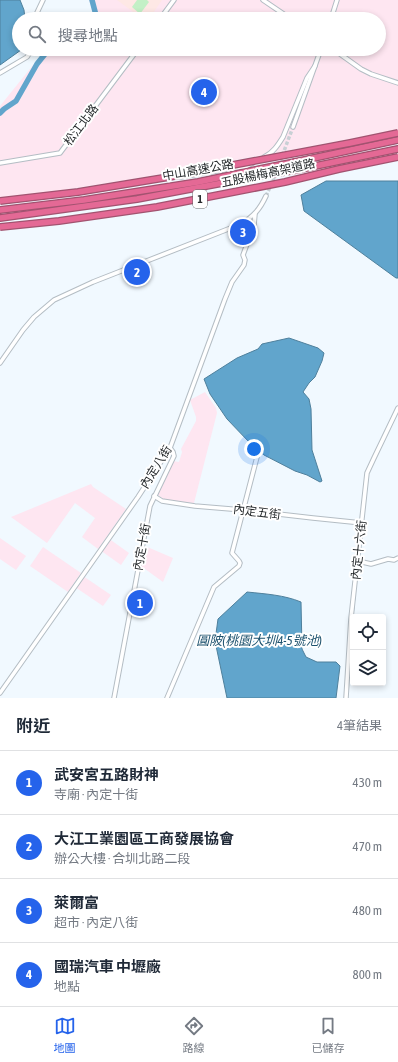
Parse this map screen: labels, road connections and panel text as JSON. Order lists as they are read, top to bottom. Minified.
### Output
{"streets":{"highway":["中山高速公路","五股楊梅高架道路","1"],"street":["松江北路","內定八街","內定五街","內定十街","內定十六街"]},"crossings":[["內定八街","內定十街"],["內定五街","內定十街"],["內定五街","內定十六街"]],"water":["圓陂(桃園大圳4-5號池)"],"page":{"search":"搜尋地點","pins":["4","3","2","1"],"heading":["附近","4筆結果"],"list":[{"mark":"1","name":"武安宮五路財神","note":"寺廟 · 內定十街","value":"430 m"},{"mark":"2","name":"大江工業園區工商發展協會","note":"辦公大樓 · 合圳北路二段","value":"470 m"},{"mark":"3","name":"萊爾富","note":"超市 · 內定八街","value":"480 m"},{"mark":"4","name":"國瑞汽車 中壢廠","note":"地點","value":"800 m"}],"nav":["地圖","路線","已儲存"]}}
